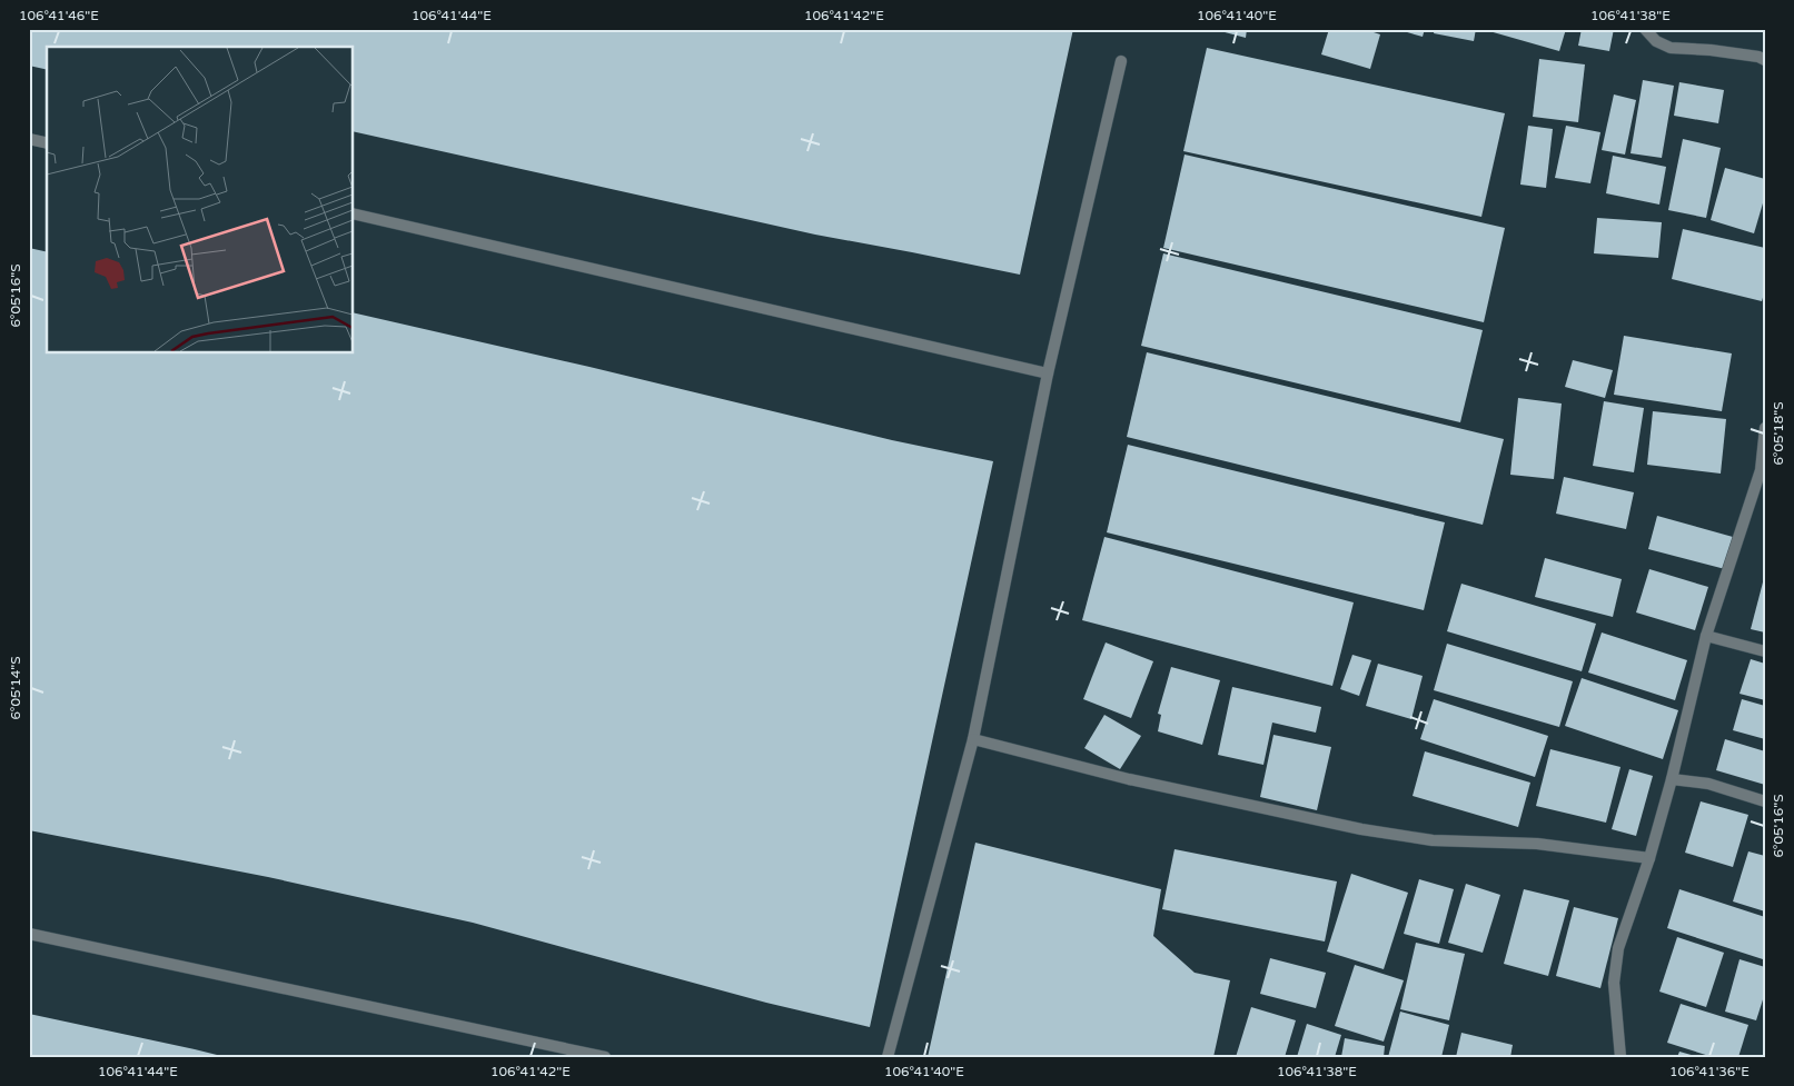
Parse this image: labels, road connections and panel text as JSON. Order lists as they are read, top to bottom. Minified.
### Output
{"coordinates":["106°41'46\"E","106°41'44\"E","106°41'42\"E","106°41'40\"E","106°41'38\"E","6°05'16\"S","6°05'18\"S","6°05'14\"S","106°41'36\"E"]}
